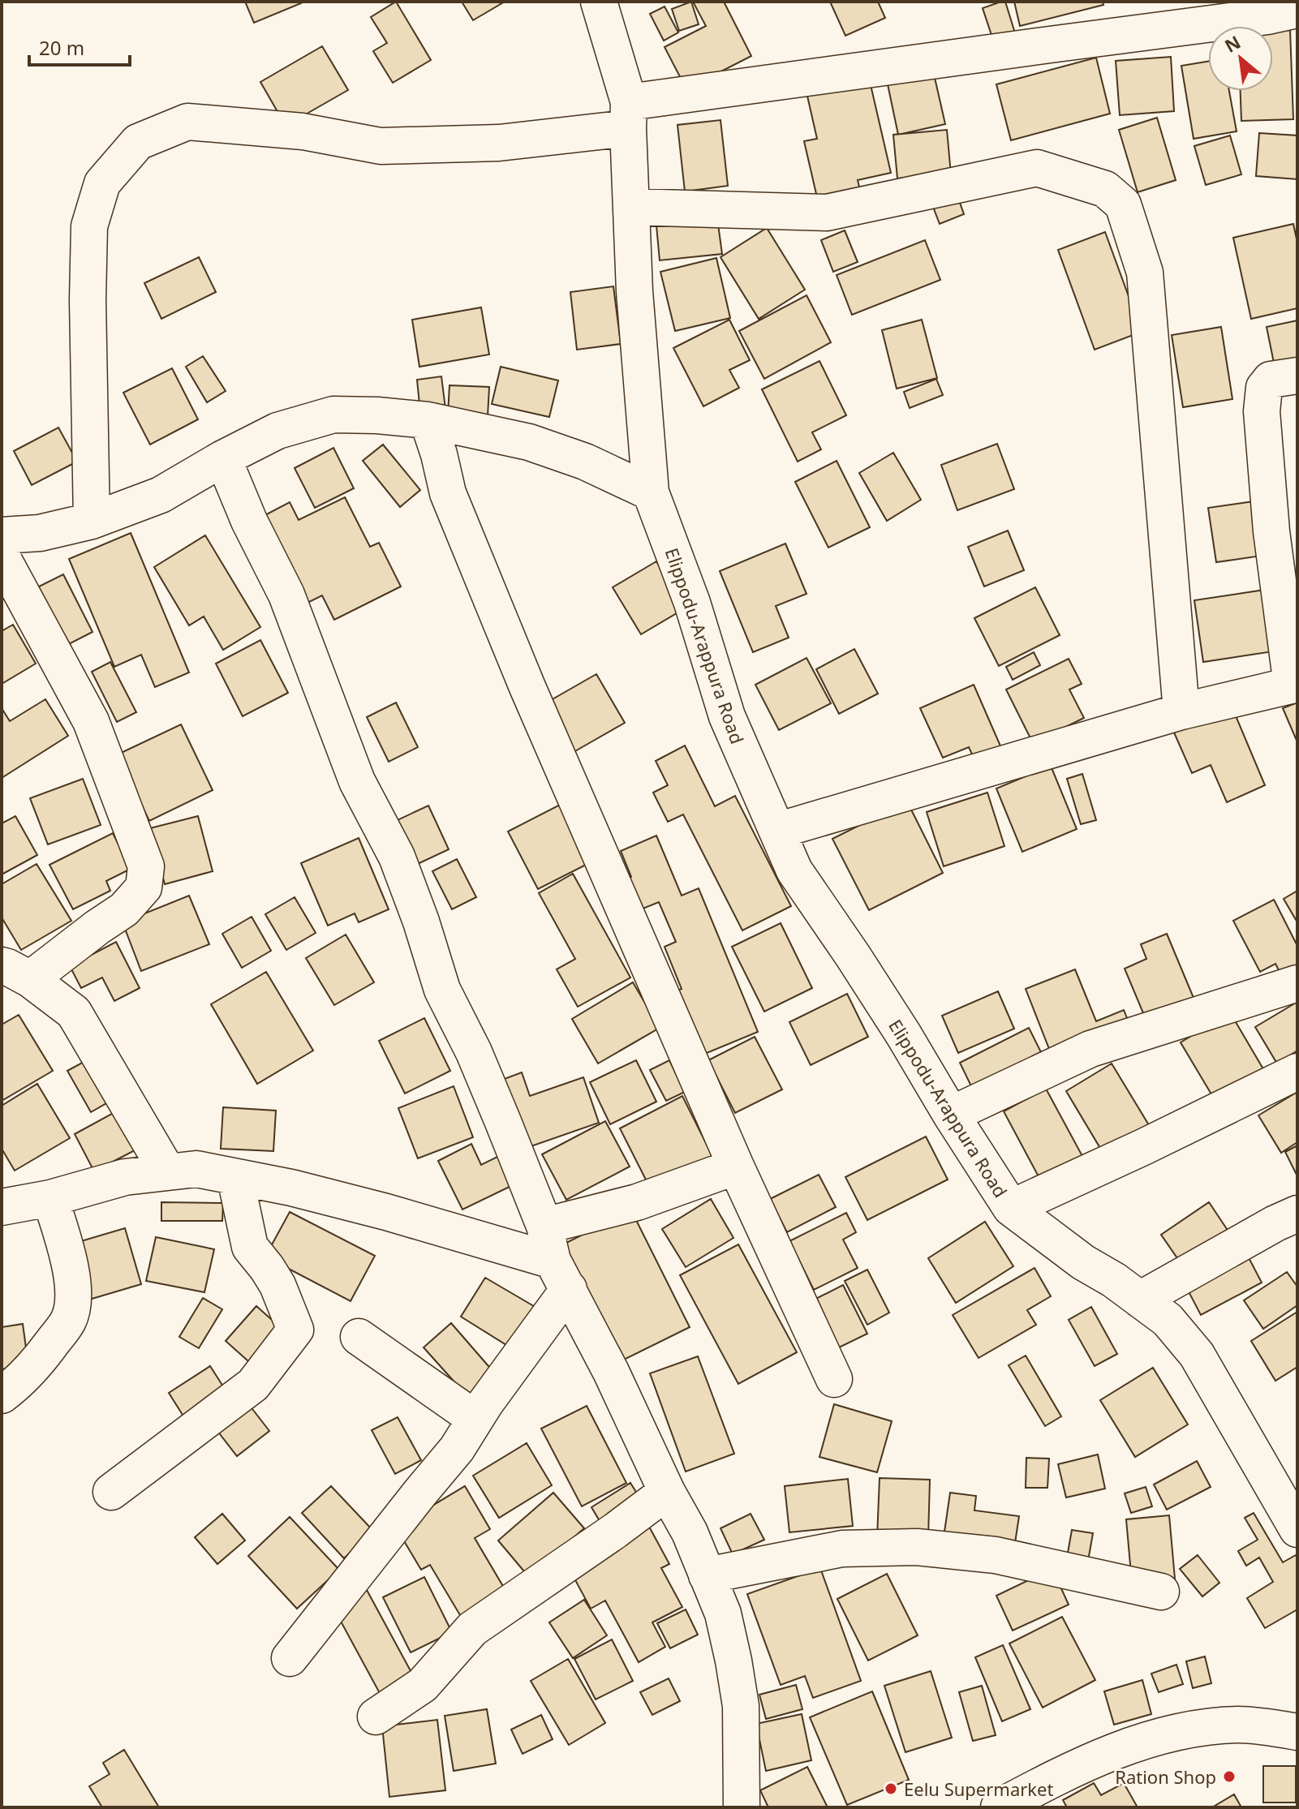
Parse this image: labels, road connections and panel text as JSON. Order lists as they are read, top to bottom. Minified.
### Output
{"streets":{"street":["Elippodu-Arappura Road"]},"places":["Ration Shop","Eelu Supermarket"],"scale_bar":"20 m","north":"top left"}
